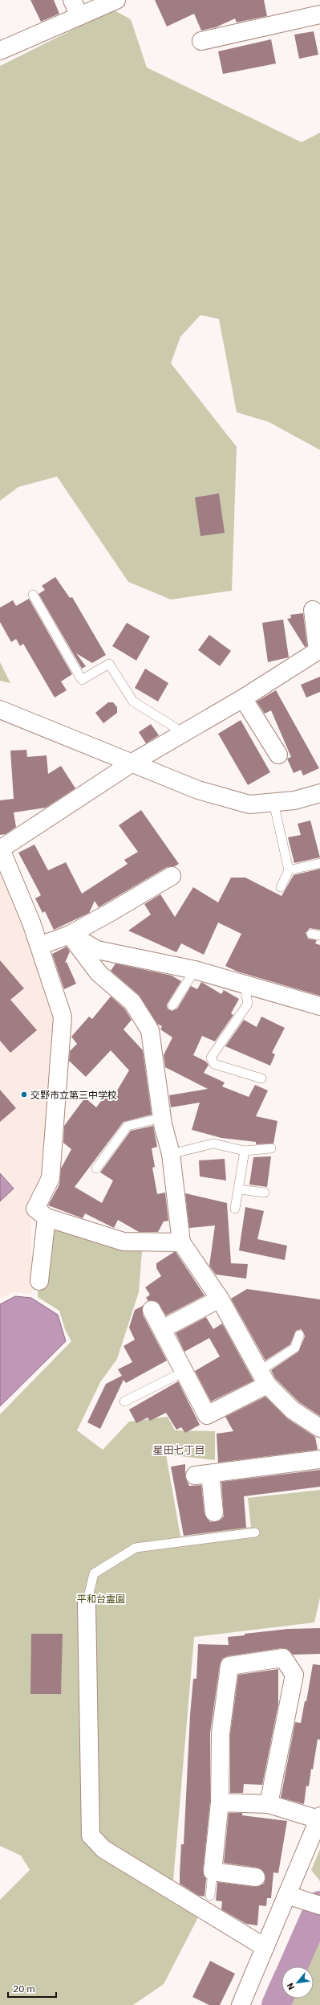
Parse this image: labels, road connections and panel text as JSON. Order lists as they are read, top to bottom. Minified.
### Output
{"districts":["星田七丁目"],"parks":["平和台霊園"],"places":["交野市立第三中学校"],"scale_bar":"20 m","north":"bottom left"}
